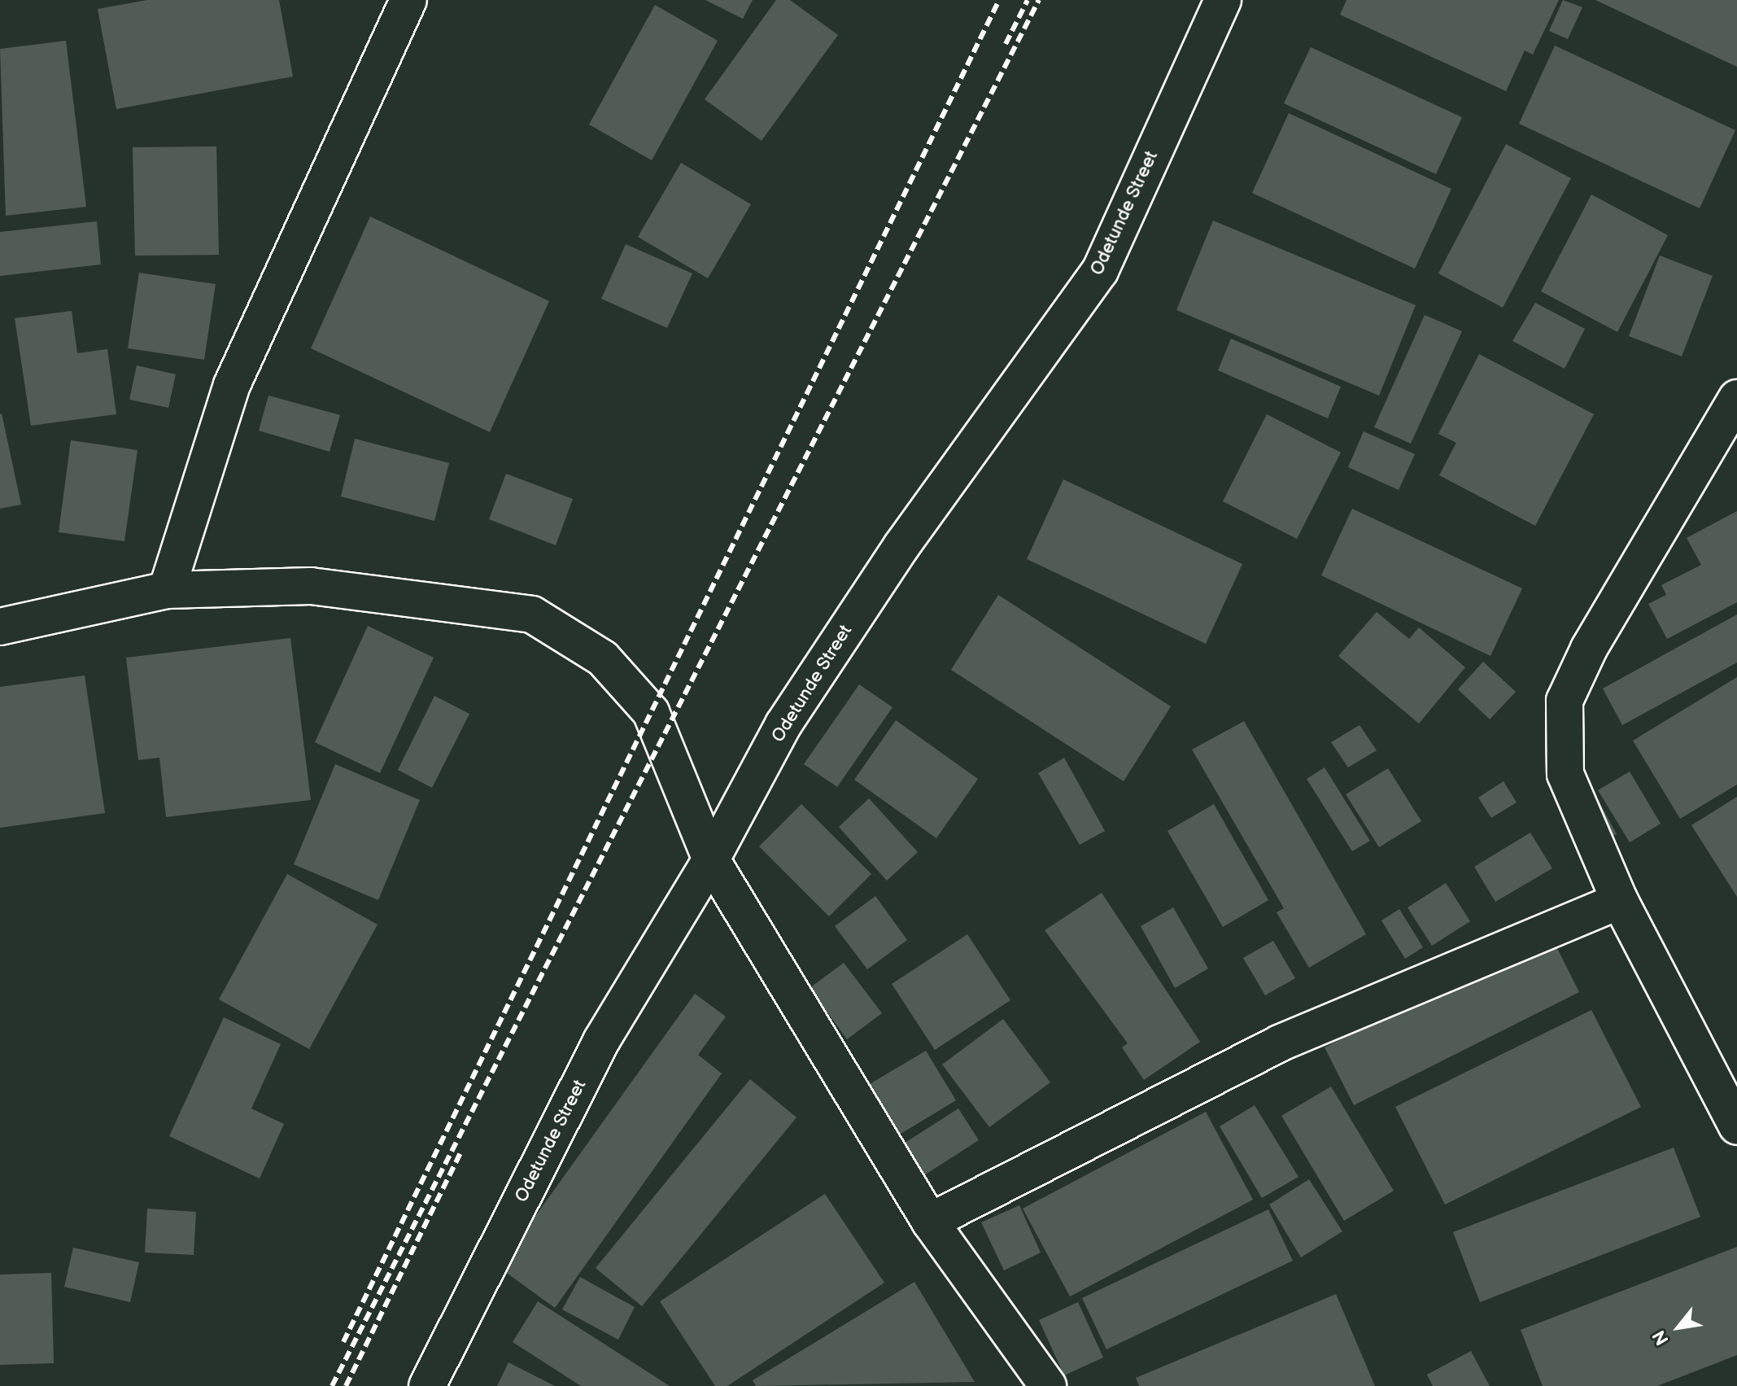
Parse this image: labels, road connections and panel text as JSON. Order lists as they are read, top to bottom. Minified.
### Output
{"streets":{"street":["Odetunde Street"]},"north":"bottom left"}
